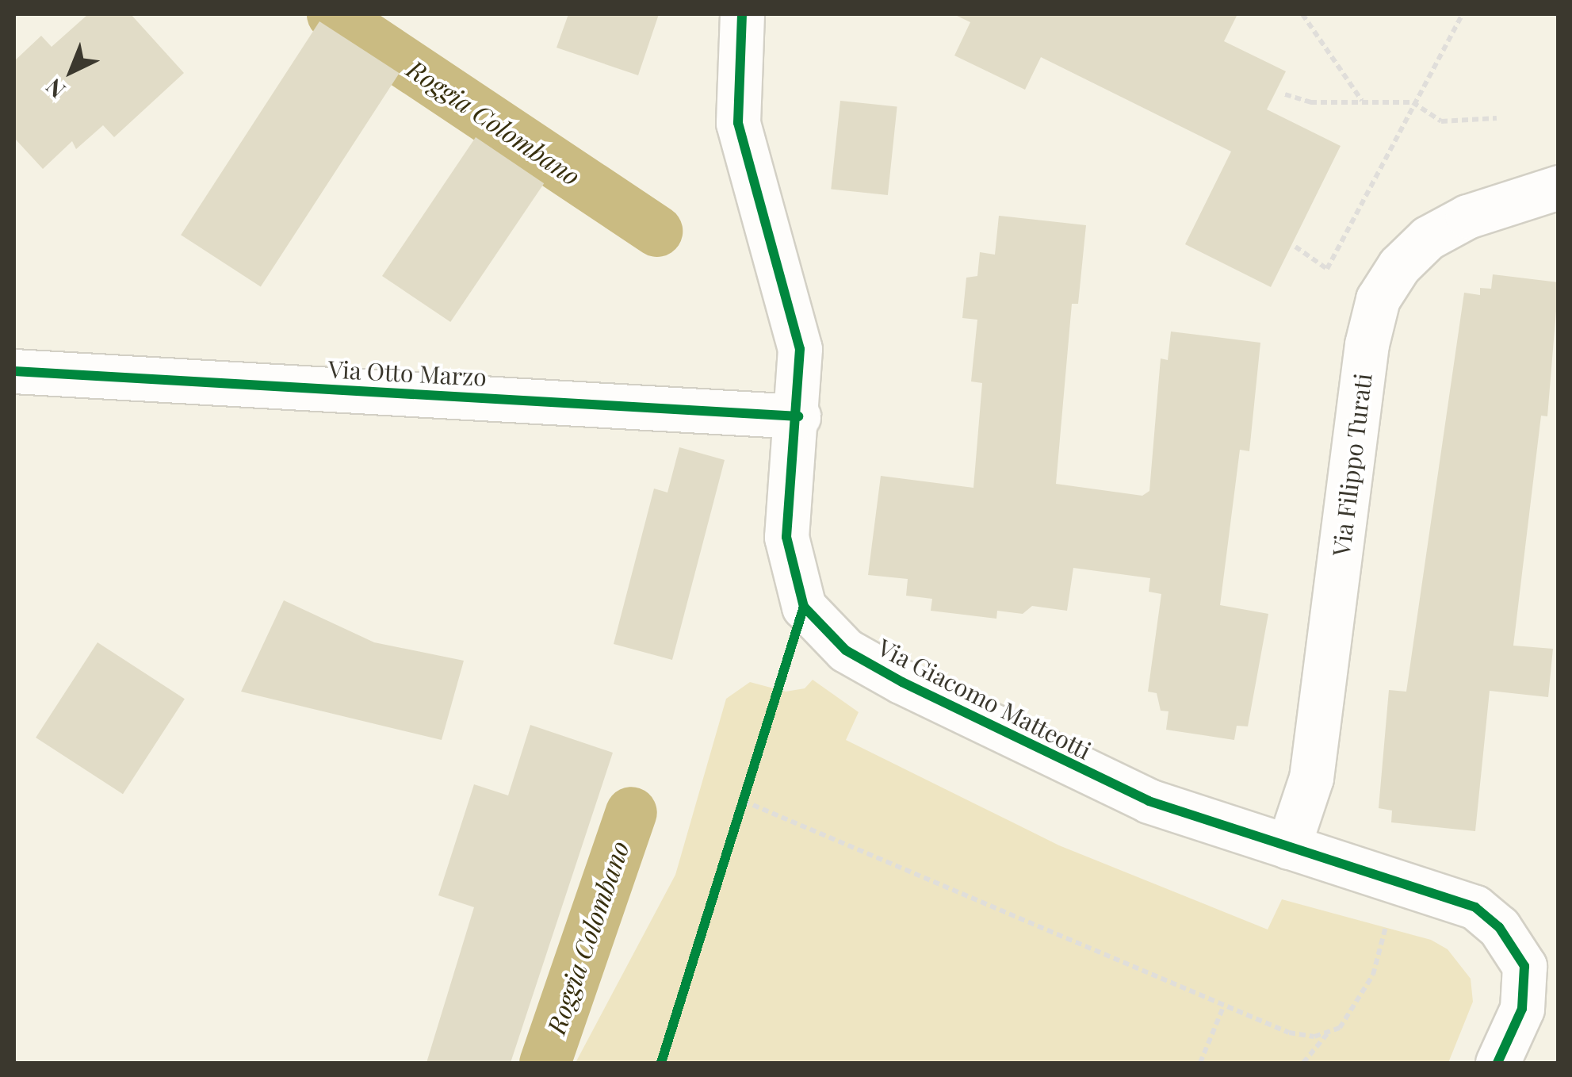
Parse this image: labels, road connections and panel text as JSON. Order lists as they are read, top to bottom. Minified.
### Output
{"streets":{"street":["Via Otto Marzo","Via Filippo Turati","Via Giacomo Matteotti"]},"crossings":[["Via Otto Marzo","Via Giacomo Matteotti"],["Via Filippo Turati","Via Giacomo Matteotti"]],"water":["Roggia Colombano"],"north":"bottom left"}
